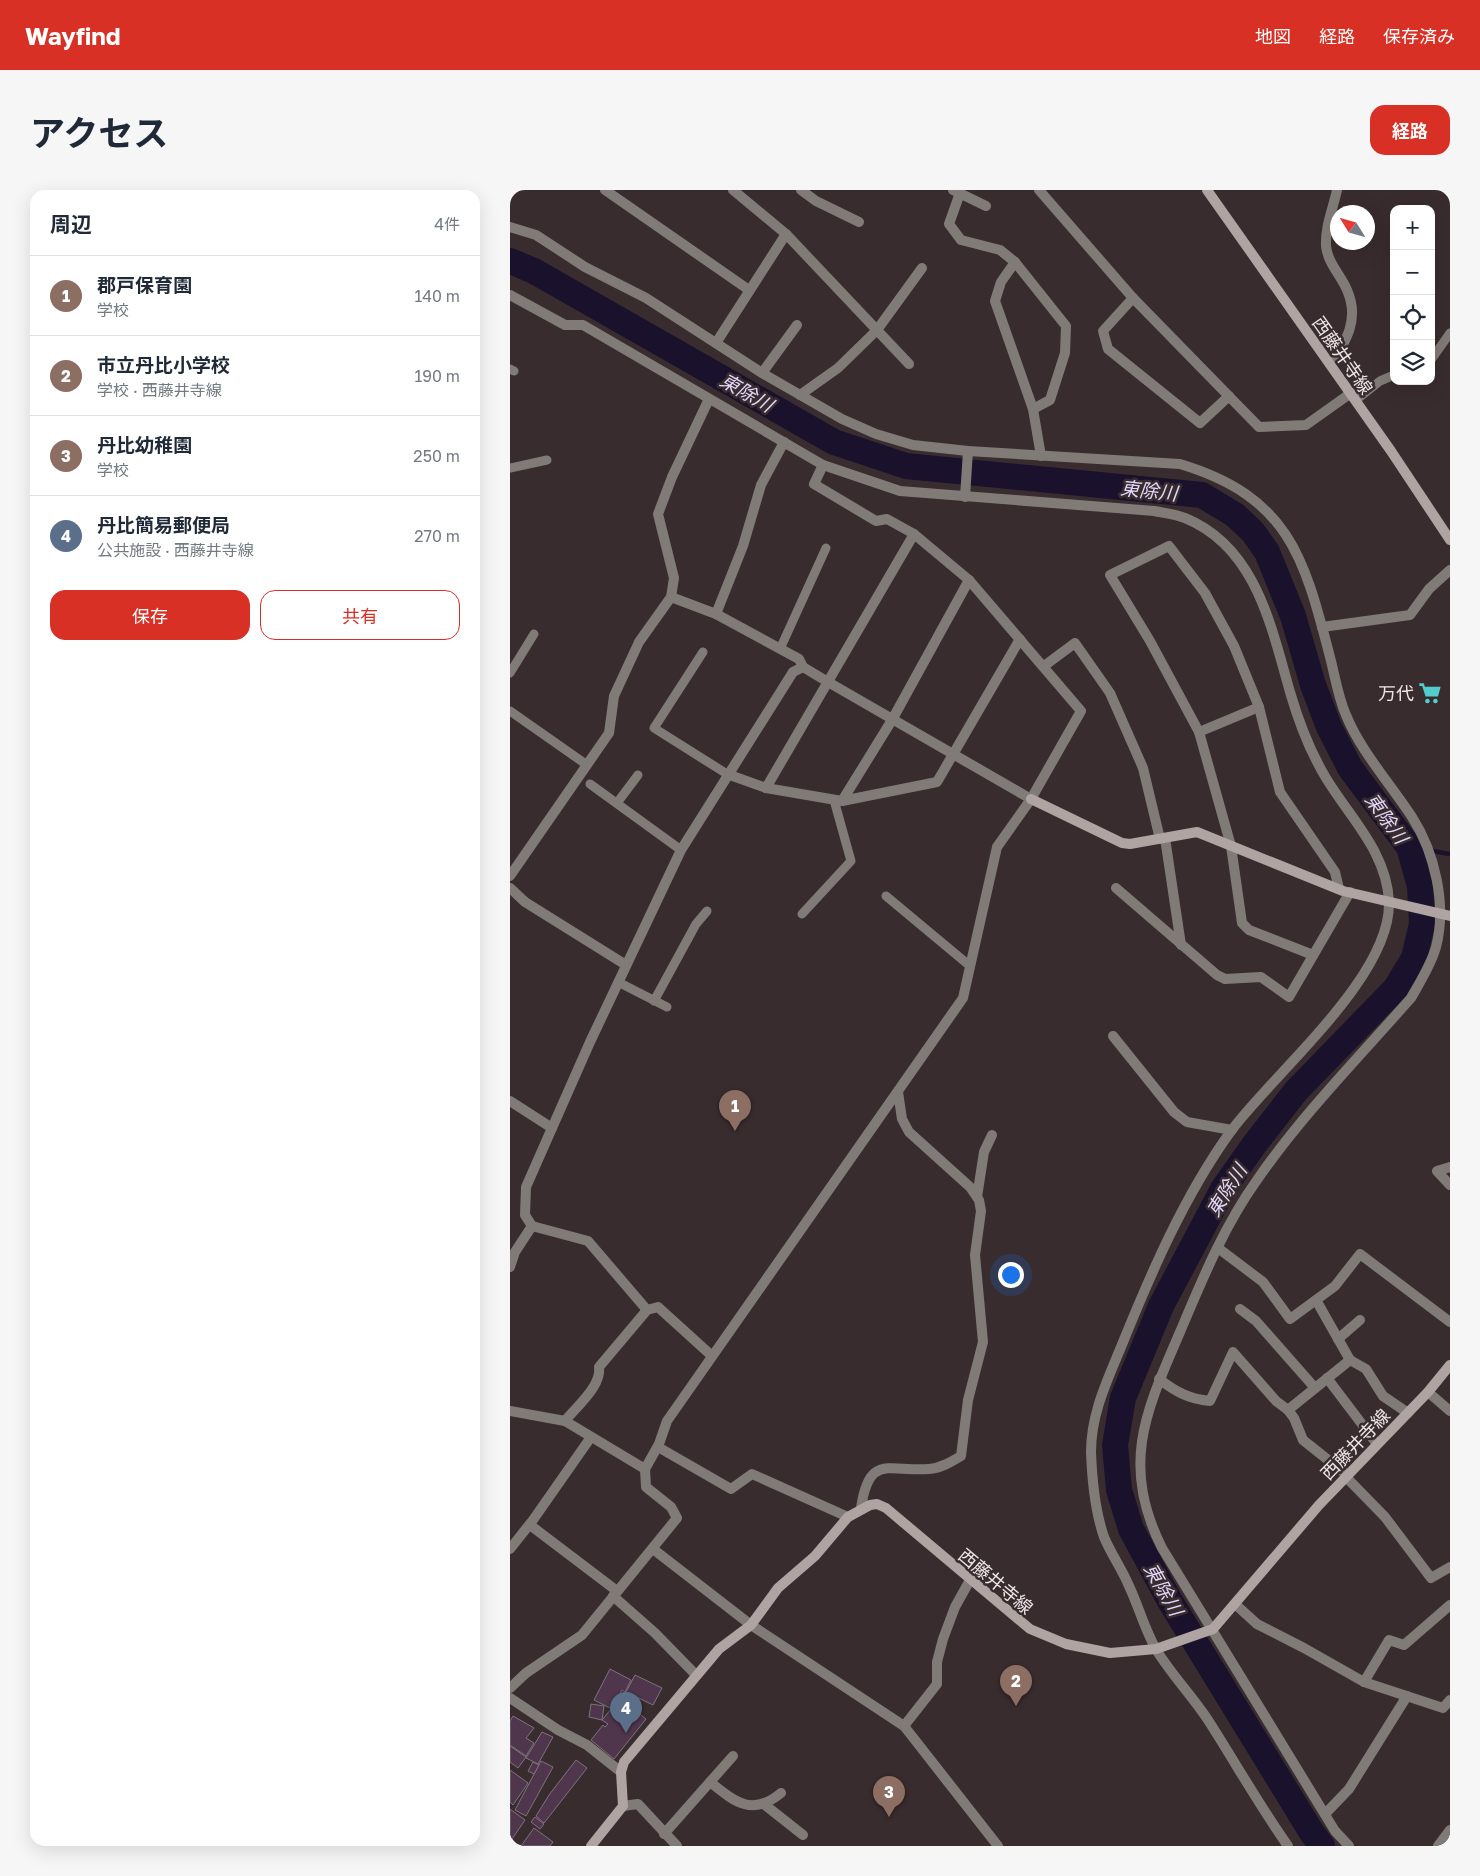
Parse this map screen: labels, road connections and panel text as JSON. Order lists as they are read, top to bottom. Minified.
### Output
{"streets":{"main road":["西藤井寺線"]},"water":["東除川"],"places":{"supermarket":["万代"]},"north":"top left","page":{"header":"Wayfind","nav":["地図","経路","保存済み"],"title":"アクセス","buttons":["経路",["保存","共有"]],"heading":["周辺","4件"],"map_buttons":["+","−"],"list":[{"mark":"1","name":"郡戸保育園","note":"学校","value":"140 m"},{"mark":"2","name":"市立丹比小学校","note":"学校 · 西藤井寺線","value":"190 m"},{"mark":"3","name":"丹比幼稚園","note":"学校","value":"250 m"},{"mark":"4","name":"丹比簡易郵便局","note":"公共施設 · 西藤井寺線","value":"270 m"}],"pins":["1","2","4","3"]}}
